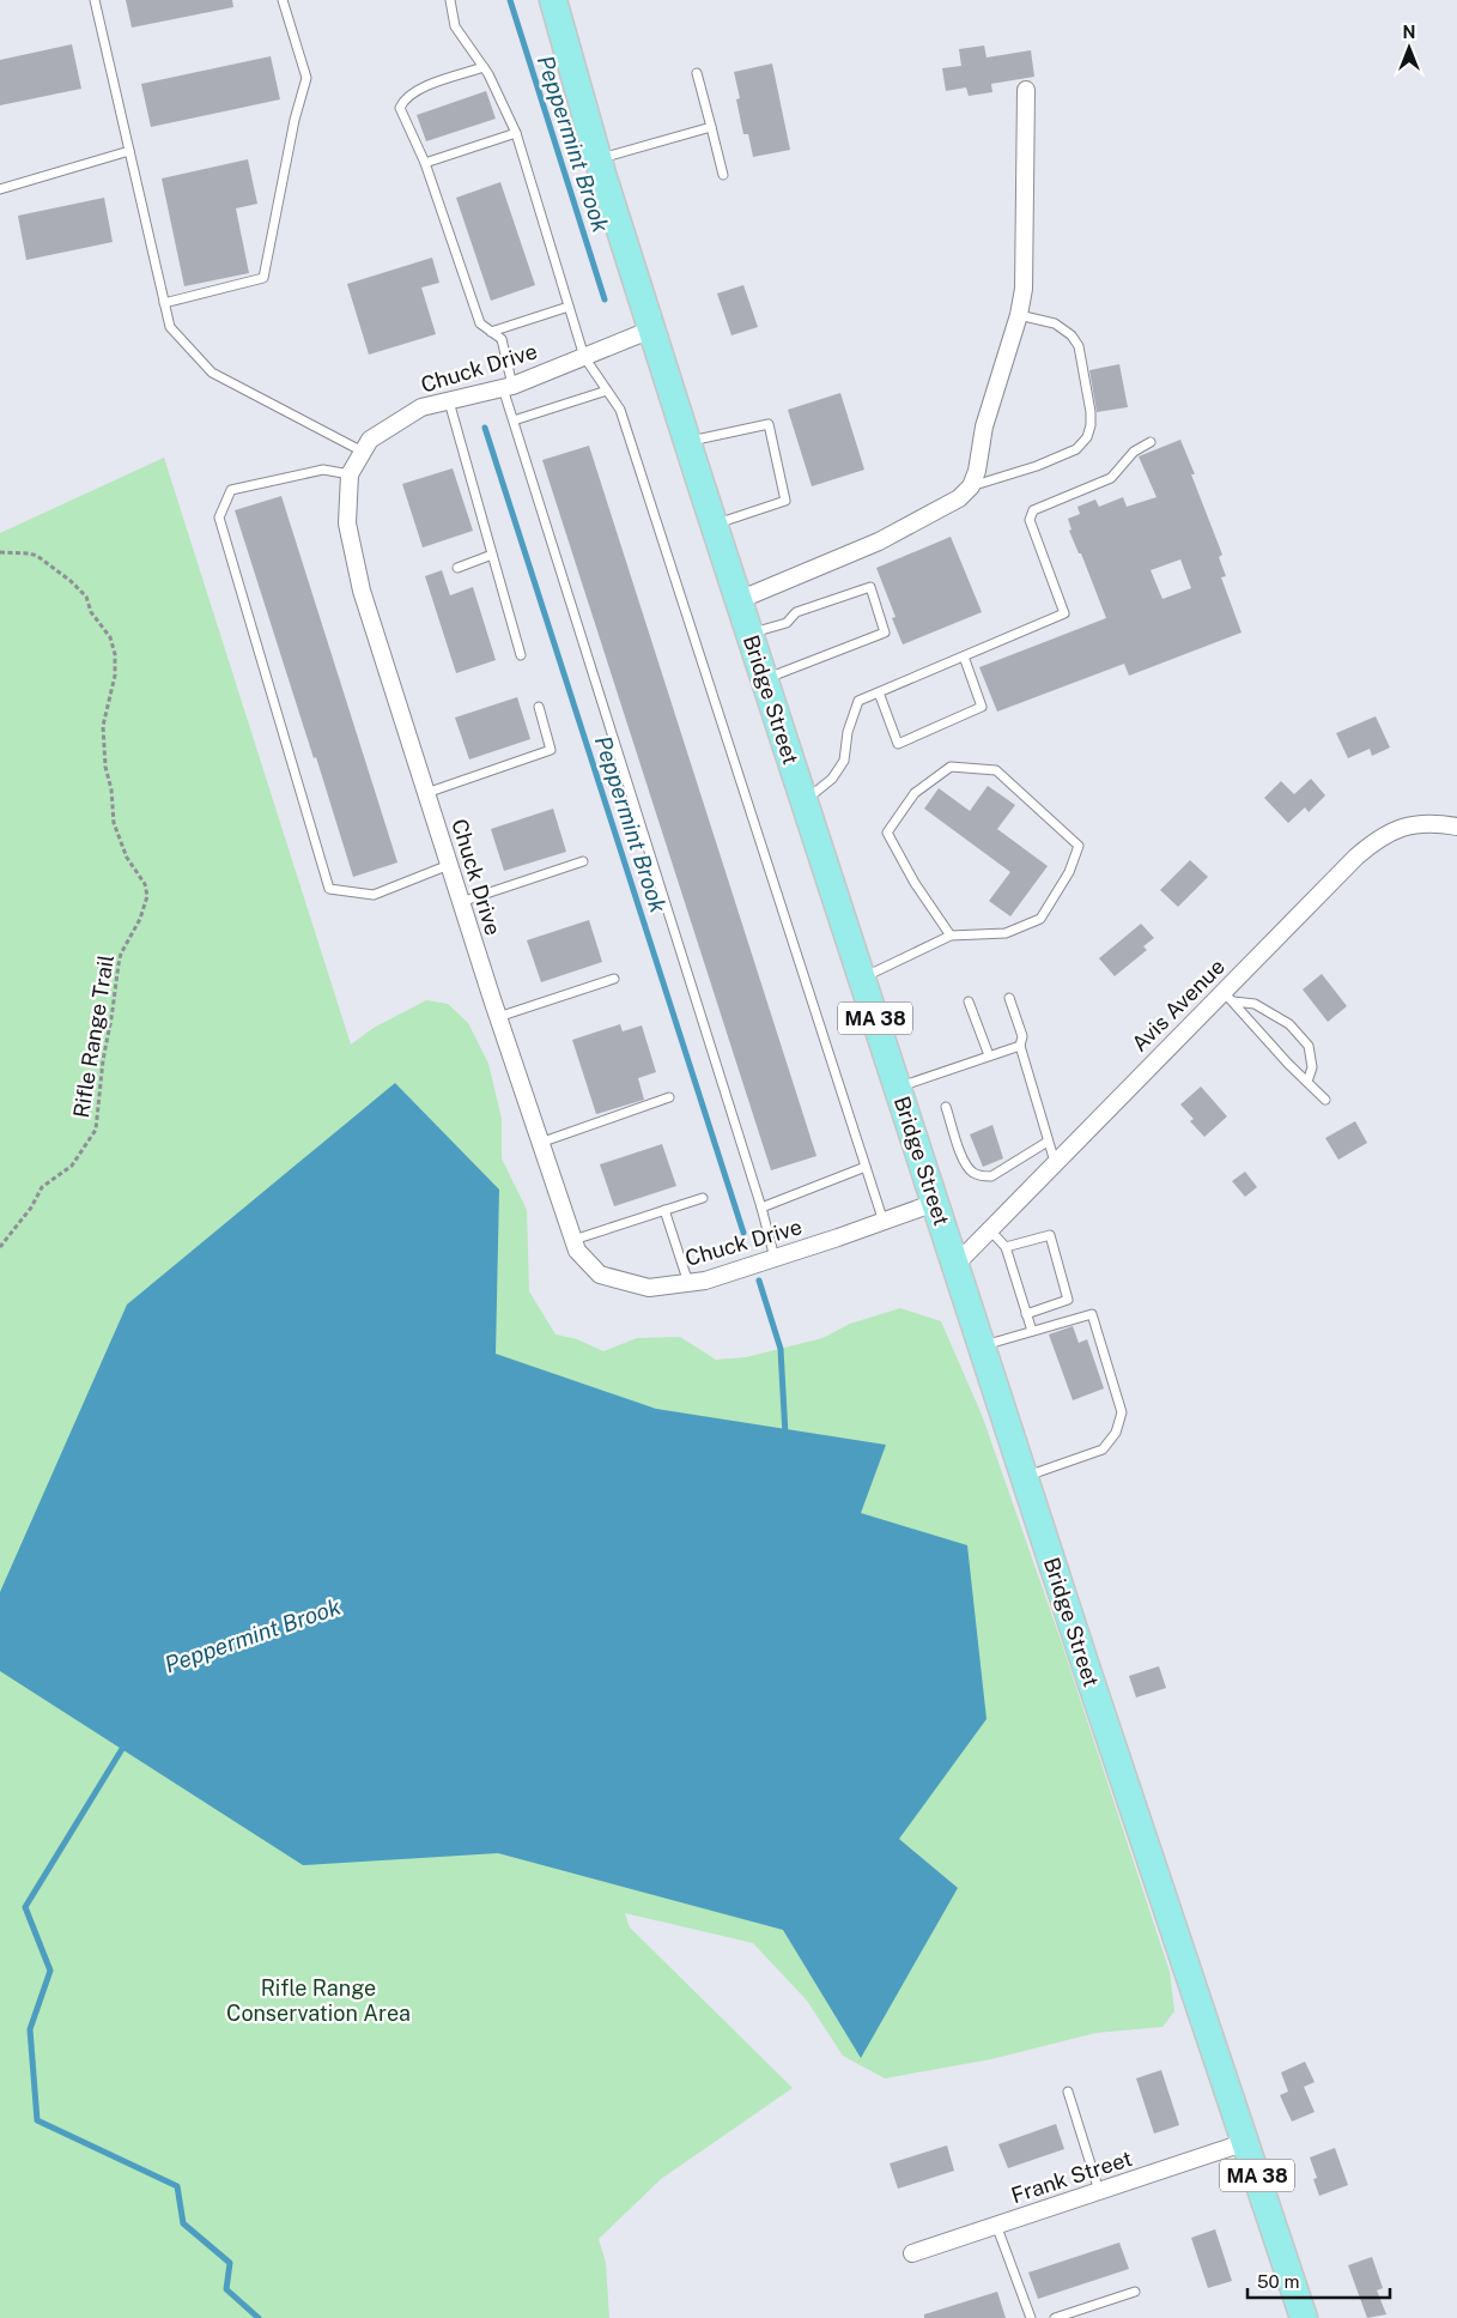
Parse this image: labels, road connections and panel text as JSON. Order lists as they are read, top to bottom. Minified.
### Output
{"streets":{"main road":["Bridge Street","MA 38"],"street":["Chuck Drive","Avis Avenue","Frank Street"],"path":["Rifle Range Trail"]},"crossings":[["Chuck Drive","Bridge Street"],["Bridge Street","Avis Avenue"],["Bridge Street","Frank Street"]],"water":["Peppermint Brook"],"parks":["Rifle Range Conservation Area"],"scale_bar":"50 m","north":"top"}
